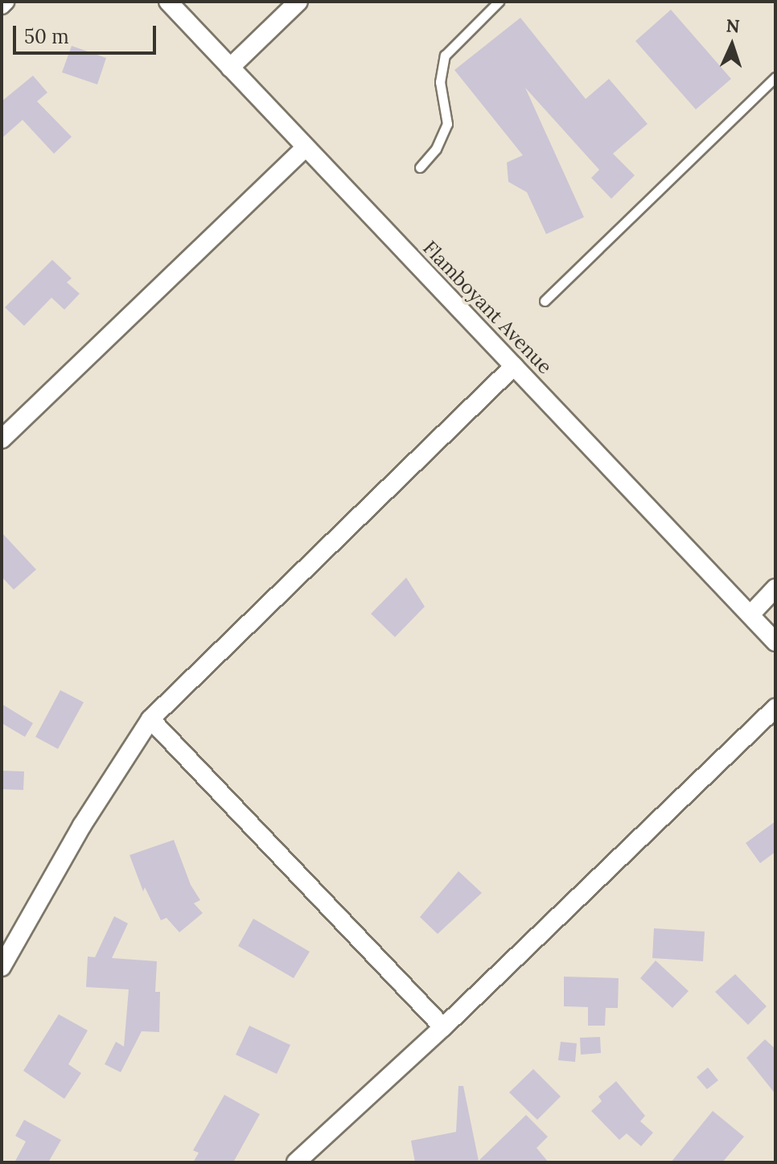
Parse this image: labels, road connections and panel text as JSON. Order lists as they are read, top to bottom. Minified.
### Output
{"streets":{"street":["Flamboyant Avenue"]},"scale_bar":"50 m","north":"top"}
